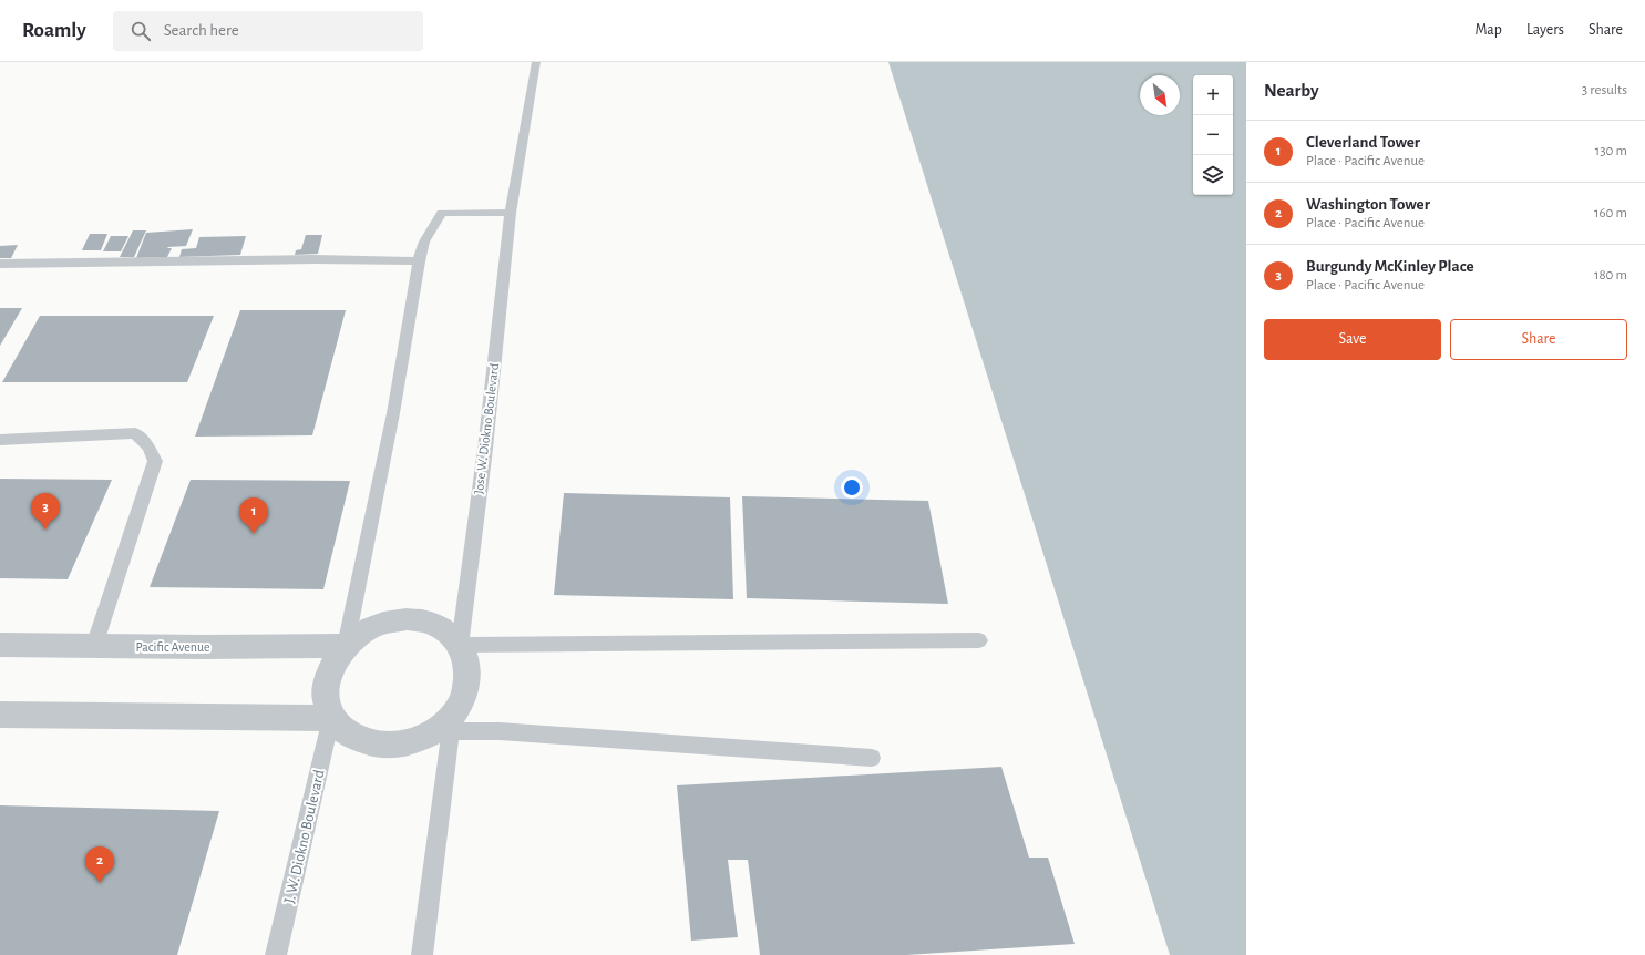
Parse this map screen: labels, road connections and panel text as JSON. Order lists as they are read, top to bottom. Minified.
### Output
{"streets":{"street":["Pacific Avenue"],"lane":["Jose W. Diokno Boulevard","J. W. Diokno Boulevard"]},"crossings":[["Jose W. Diokno Boulevard","Pacific Avenue"],["Jose W. Diokno Boulevard","J. W. Diokno Boulevard"],["Pacific Avenue","J. W. Diokno Boulevard"]],"north":"bottom right","page":{"header":"Roamly","search":"Search here","nav":["Map","Layers","Share"],"heading":["Nearby","3 results"],"map_buttons":["+","−"],"list":[{"mark":"1","name":"Cleverland Tower","note":"Place · Pacific Avenue","value":"130 m"},{"mark":"2","name":"Washington Tower","note":"Place · Pacific Avenue","value":"160 m"},{"mark":"3","name":"Burgundy McKinley Place","note":"Place · Pacific Avenue","value":"180 m"}],"buttons":["Save","Share"],"pins":["3","1","2"]}}
